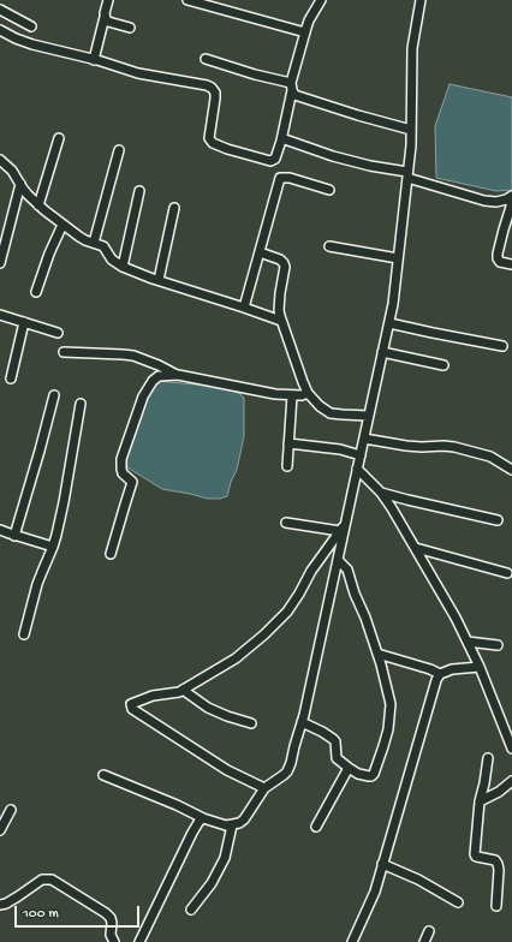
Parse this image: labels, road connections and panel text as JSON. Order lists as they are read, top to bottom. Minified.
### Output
{"scale_bar":"100 m"}
